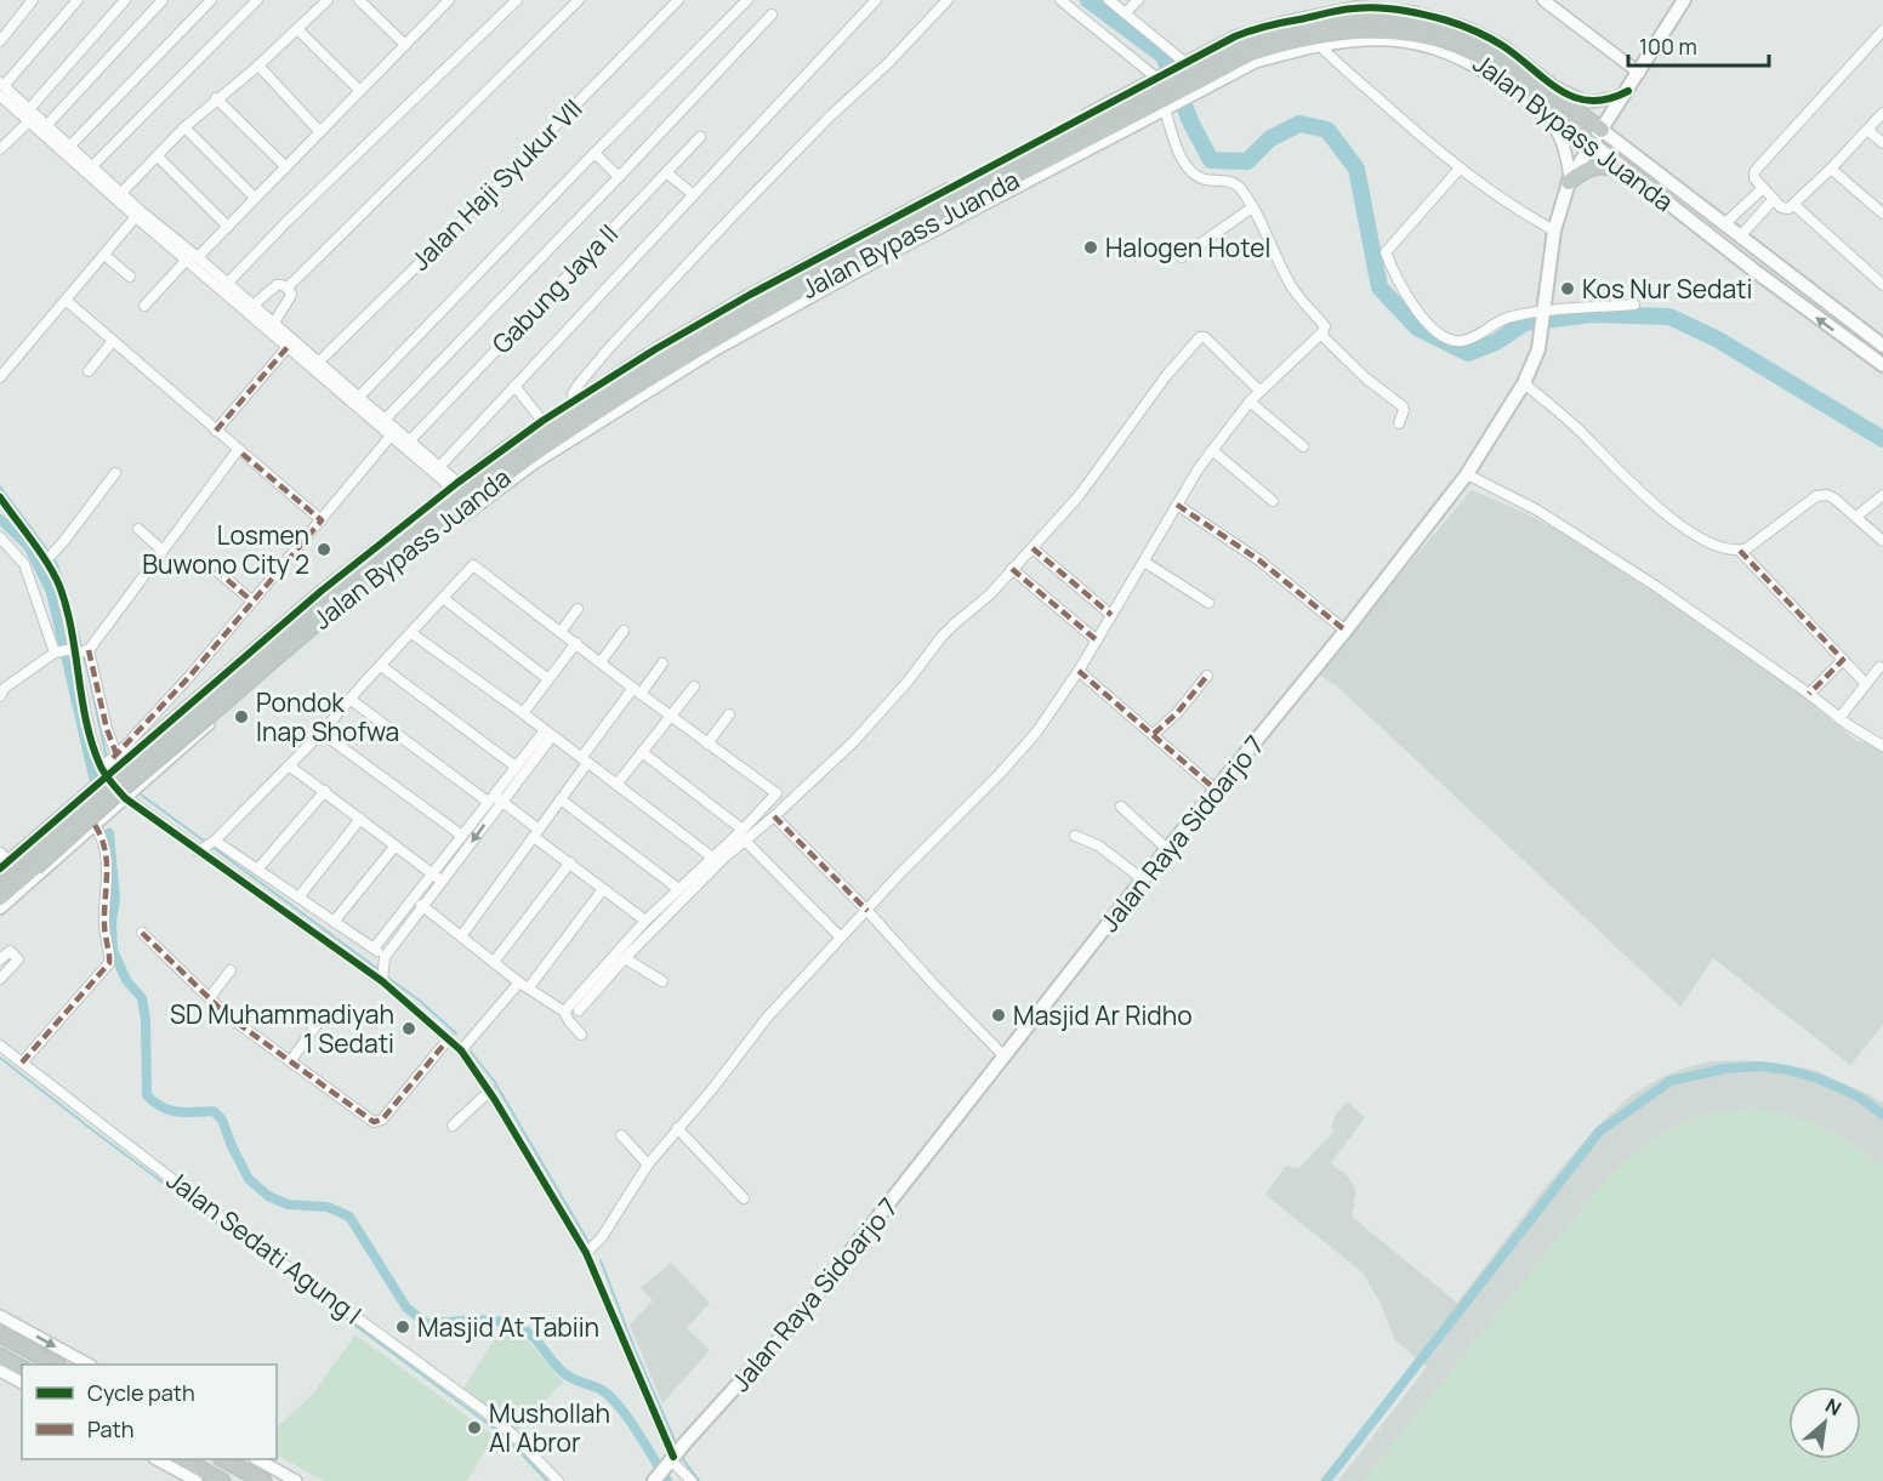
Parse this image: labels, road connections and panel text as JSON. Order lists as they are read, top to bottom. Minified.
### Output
{"streets":{"highway":["Jalan Bypass Juanda"],"main road":["Jalan Raya Sidoarjo 7"],"street":["Jalan Haji Syukur VII","Gabung Jaya II","Jalan Sedati Agung I"]},"crossings":[["Jalan Bypass Juanda","Jalan Raya Sidoarjo 7"]],"places":["Halogen Hotel","Kos Nur Sedati","Losmen Buwono City 2","Pondok Inap Shofwa","Masjid Ar Ridho","SD Muhammadiyah 1 Sedati","Masjid At Tabiin","Mushollah Al Abror"],"legend":["Cycle path","Path"],"scale_bar":"100 m","north":"top right"}
